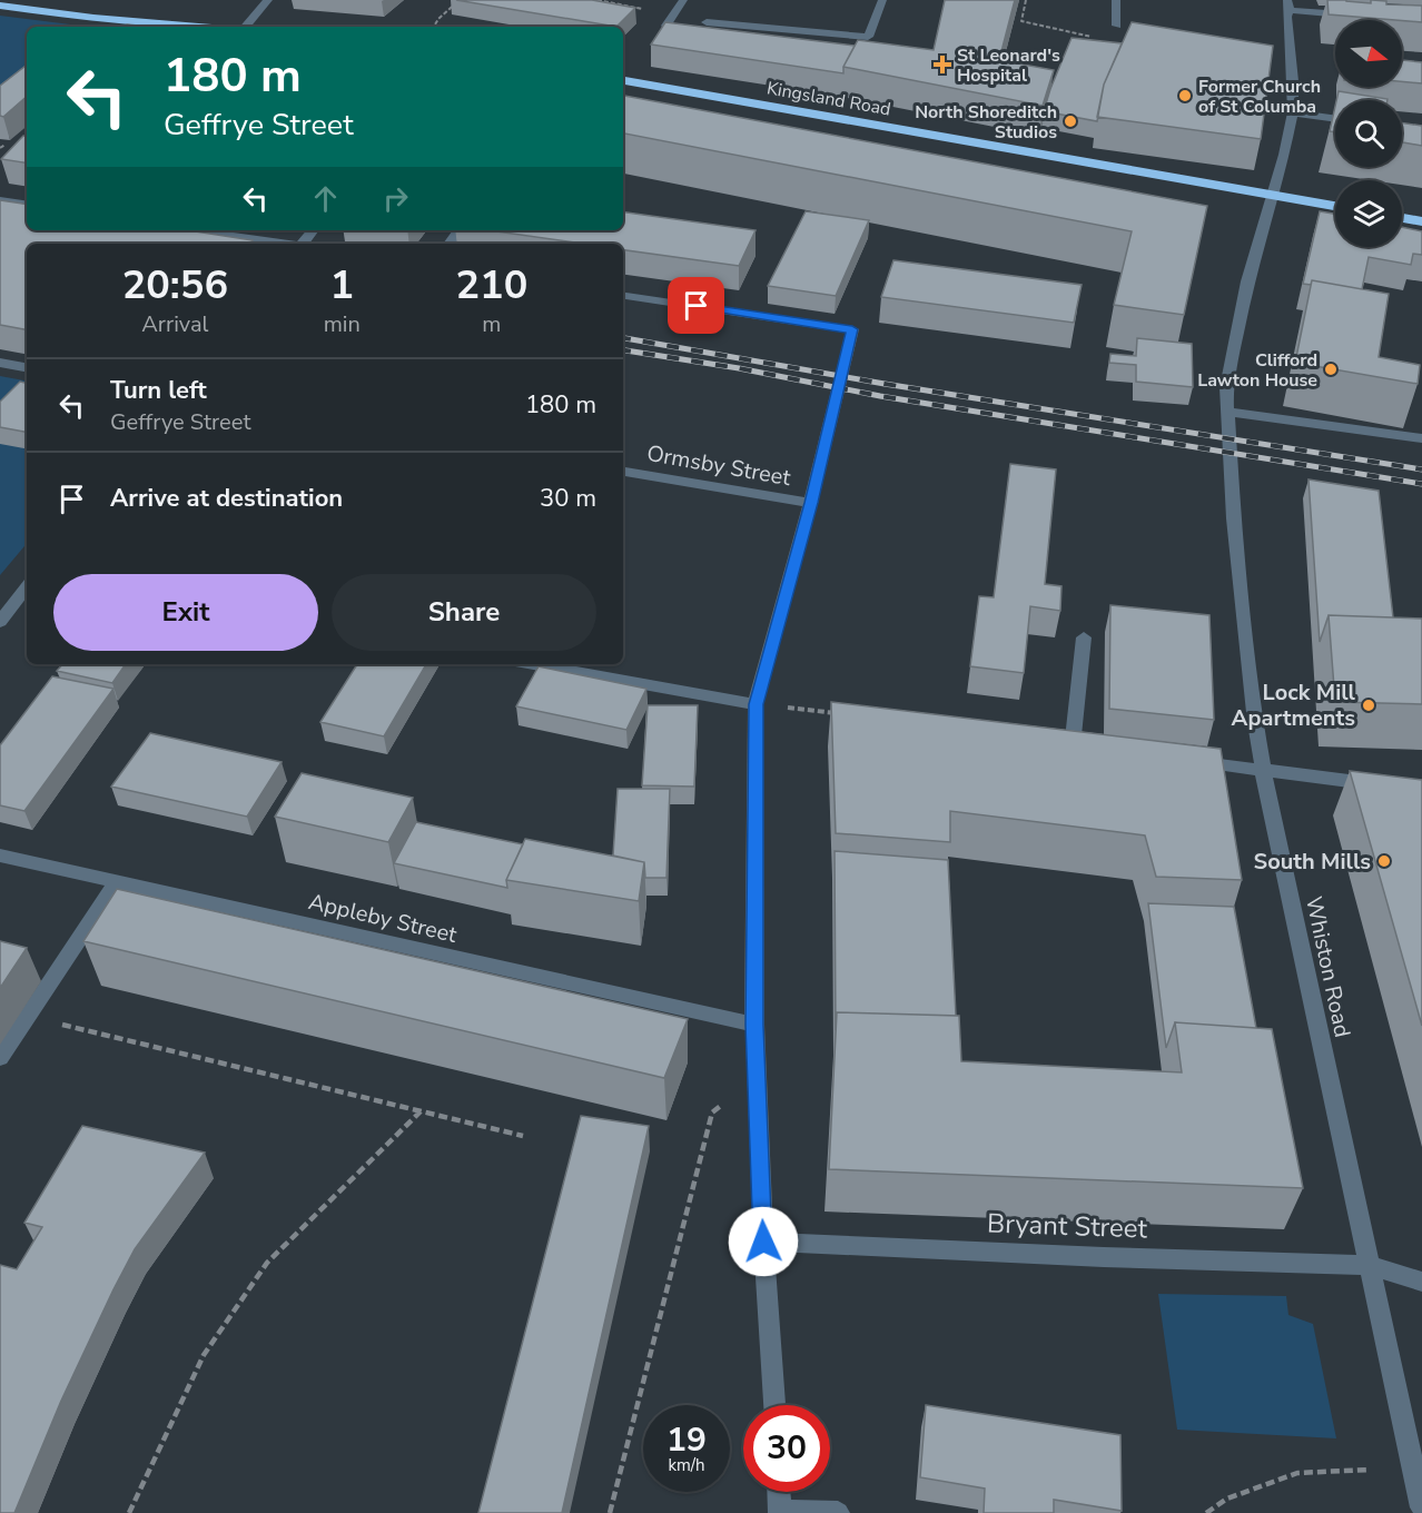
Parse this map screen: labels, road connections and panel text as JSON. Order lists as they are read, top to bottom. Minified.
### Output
{"streets":{"highway":["Kingsland Road"],"street":["Ormsby Street","Appleby Street","Whiston Road","Bryant Street"]},"crossings":[["Kingsland Road","Whiston Road"],["Whiston Road","Bryant Street"]],"places":{"health":["St Leonard's Hospital"],"other":["Former Church of St Columba","North Shoreditch Studios","Clifford Lawton House","Lock Mill Apartments","South Mills"]},"north":"right","page":{"turn":["180 m","Geffrye Street"],"eta":["20:56","Arrival","1","min","210","m"],"list":[{"name":"Turn left","note":"Geffrye Street","value":"180 m"},{"name":"Arrive at destination","value":"30 m"}],"buttons":["Exit","Share"],"speed":"19 km/h","limit":"30"}}
